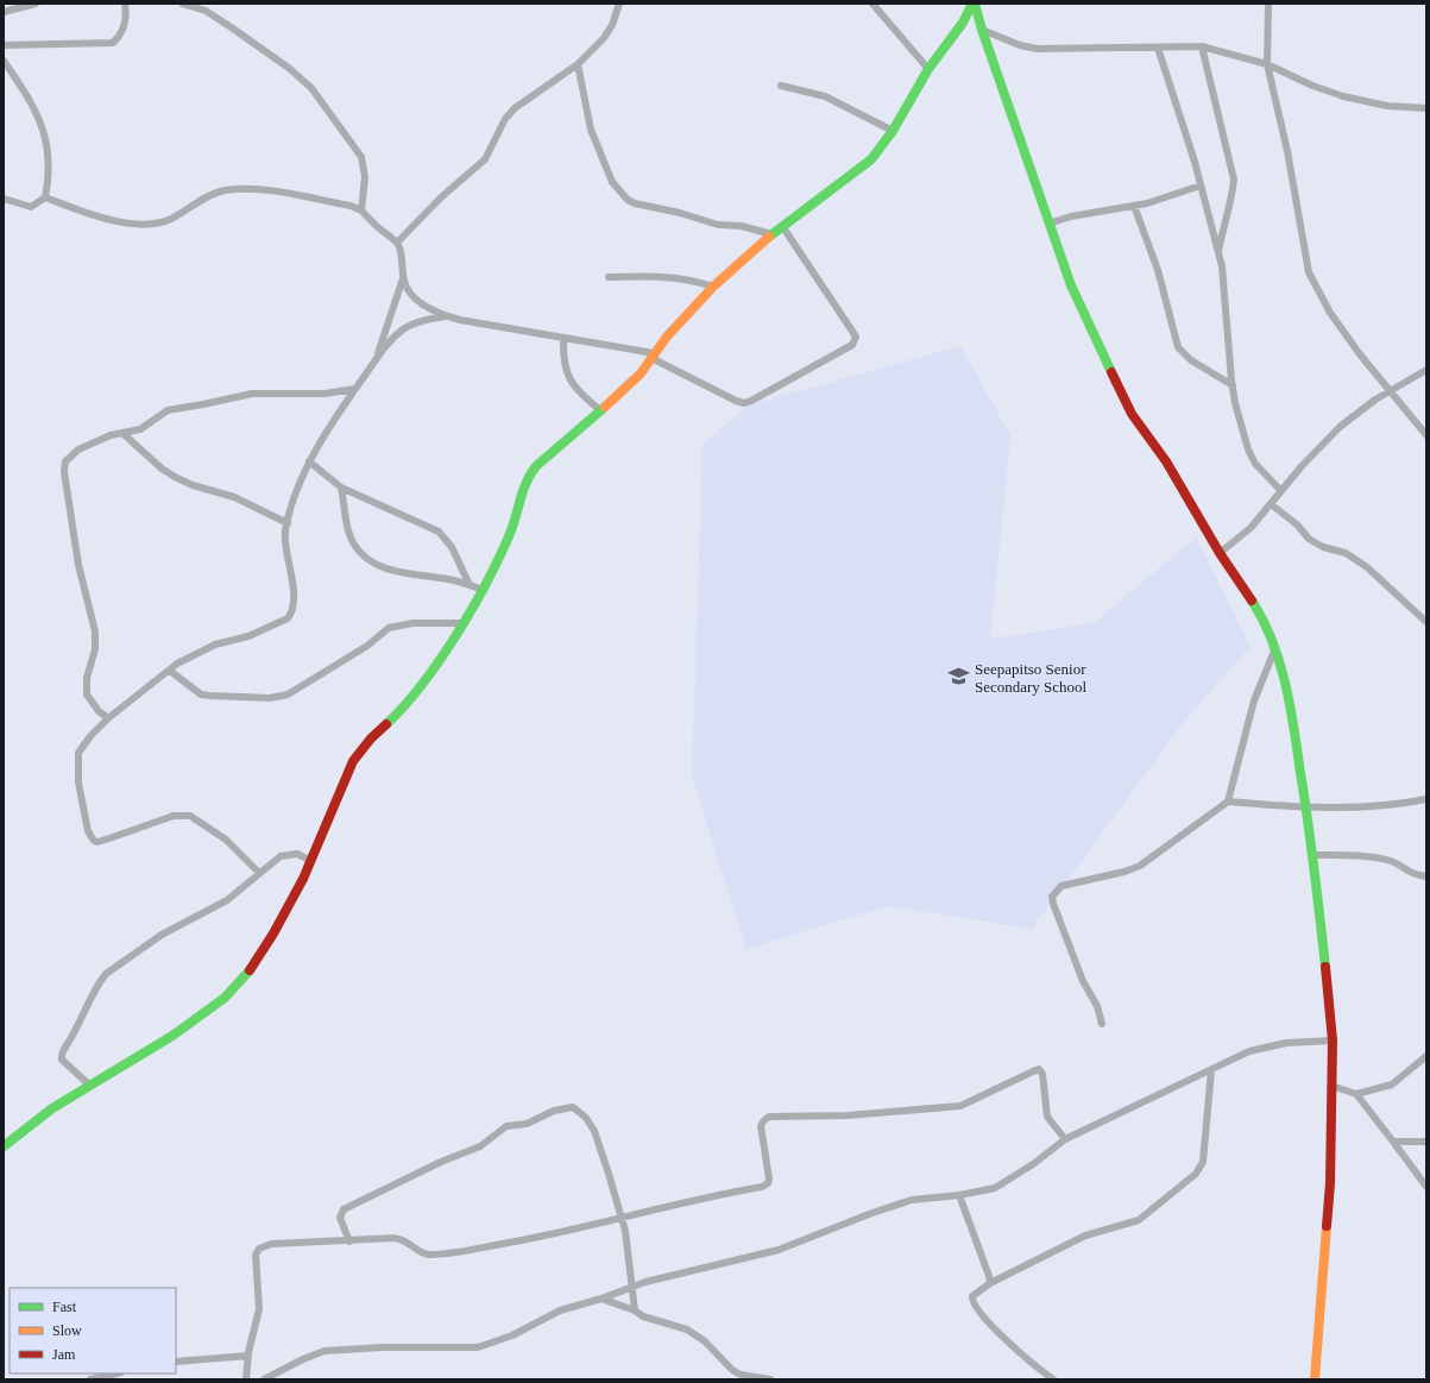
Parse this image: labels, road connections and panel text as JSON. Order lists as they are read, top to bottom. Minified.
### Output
{"places":{"school or university":["Seepapitso Senior Secondary School"]},"legend":["Fast","Slow","Jam"]}
